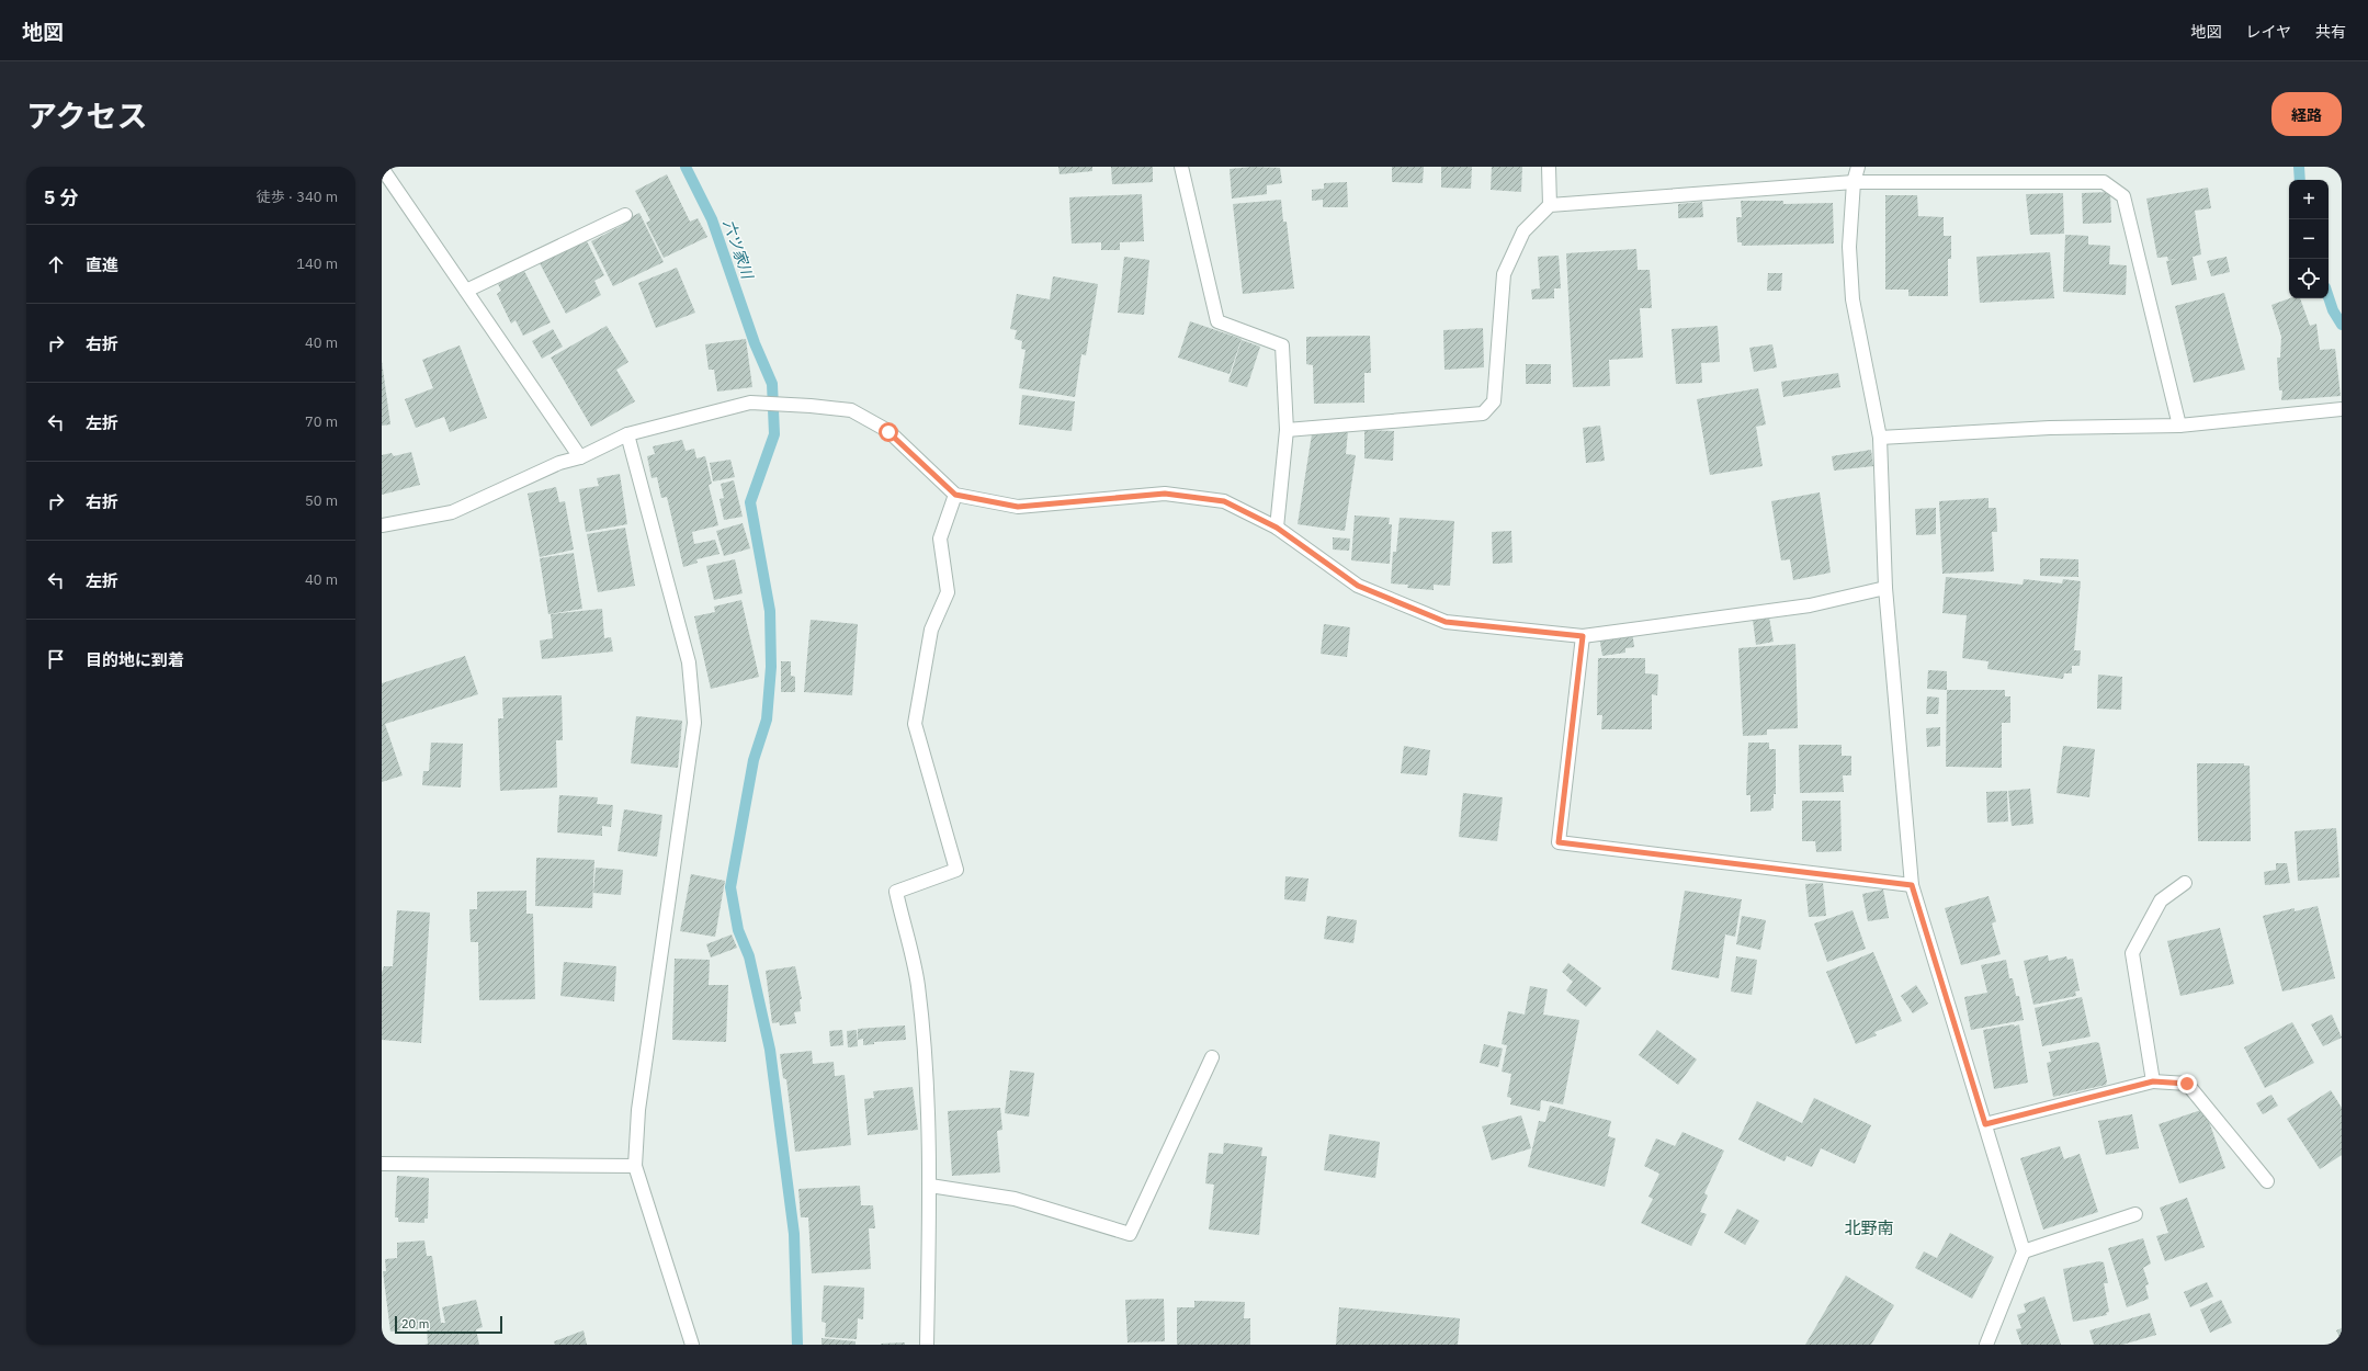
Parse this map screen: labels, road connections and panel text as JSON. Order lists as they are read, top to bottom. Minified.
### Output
{"districts":["北野南"],"water":["六ツ家川"],"scale_bar":"20 m","page":{"header":"地図","nav":["地図","レイヤ","共有"],"title":"アクセス","buttons":"経路","heading":["5 分","徒歩 · 340 m"],"map_buttons":["+","−"],"list":[["直進","140 m"],["右折","40 m"],["左折","70 m"],["右折","50 m"],["左折","40 m"],"目的地に到着"],"scale":"20 m"}}
